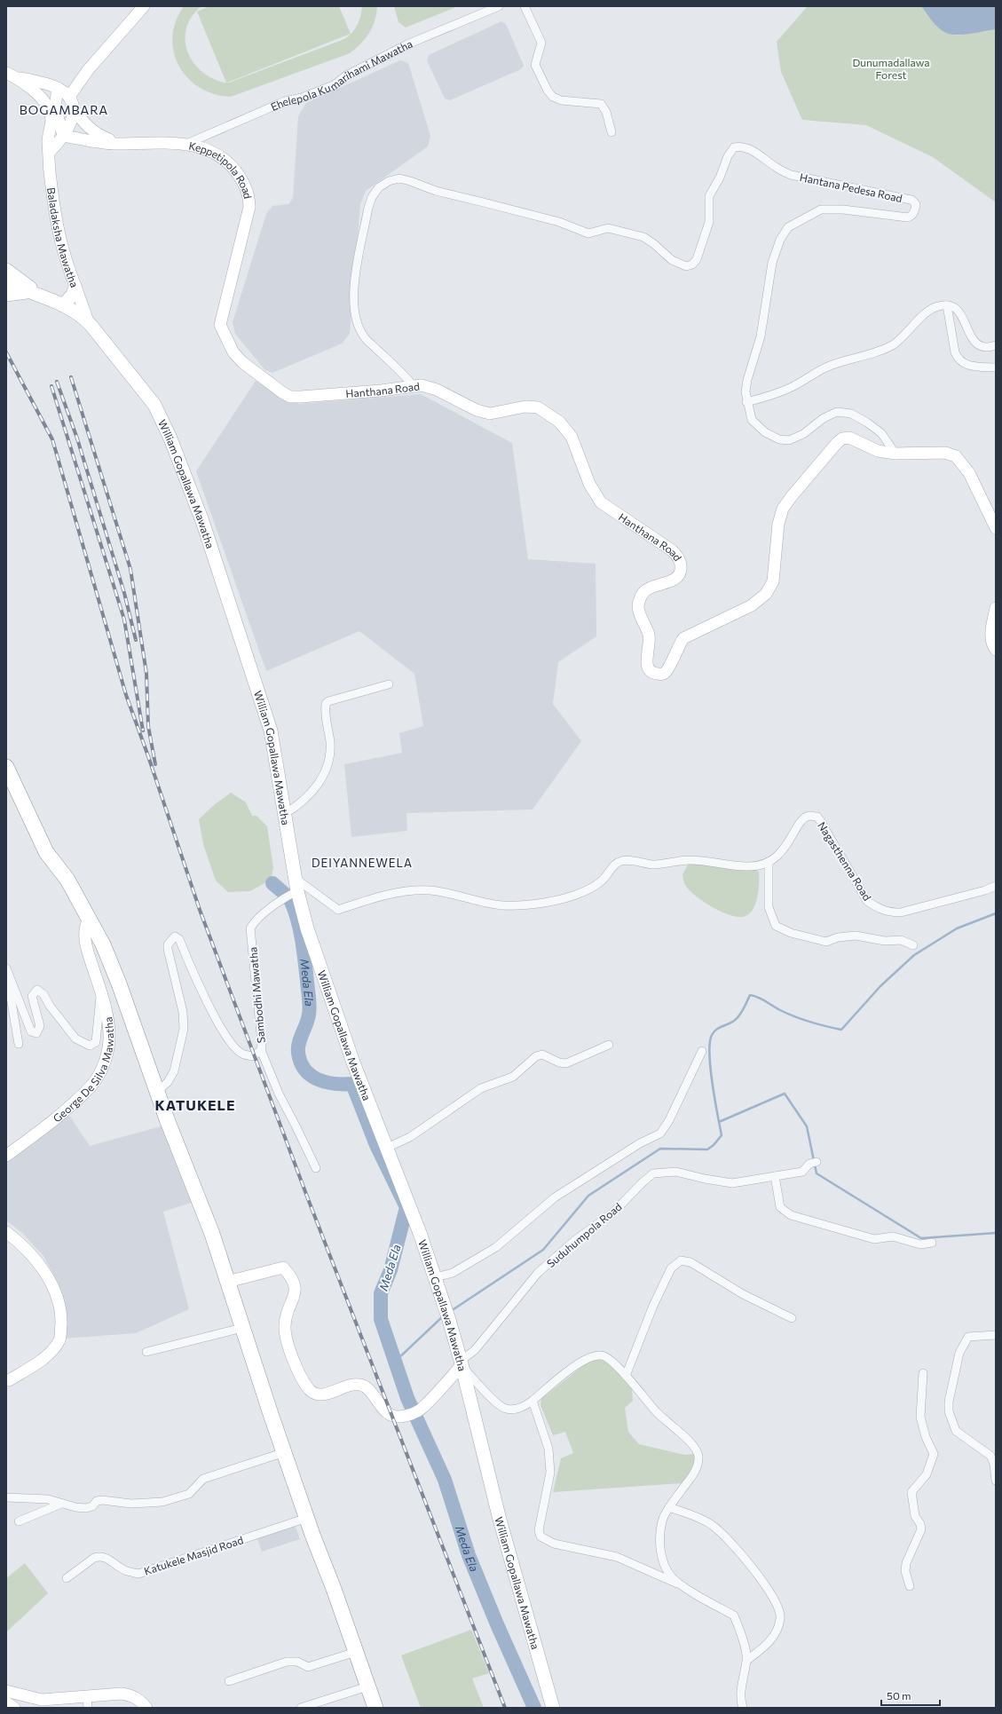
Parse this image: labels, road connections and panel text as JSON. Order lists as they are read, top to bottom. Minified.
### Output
{"streets":{"main road":["William Gopallawa Mawatha"],"street":["Ehelepola Kumarihami Mawatha","Keppetipola Road","Hantana Pedesa Road","Baladaksha Mawatha","Hanthana Road","Nagasthenna Road","Sambodhi Mawatha","George De Silva Mawatha","Suduhumpola Road","Katukele Masjid Road"]},"crossings":[["Ehelepola Kumarihami Mawatha","Keppetipola Road"],["Keppetipola Road","Hanthana Road"],["Hantana Pedesa Road","Hanthana Road"],["Baladaksha Mawatha","William Gopallawa Mawatha"],["William Gopallawa Mawatha","Nagasthenna Road"],["William Gopallawa Mawatha","Sambodhi Mawatha"],["William Gopallawa Mawatha","Suduhumpola Road"]],"districts":["BOGAMBARA","DEIYANNEWELA","KATUKELE"],"water":["Meda Ela"],"parks":["Dunumadallawa Forest"],"scale_bar":"50 m"}
